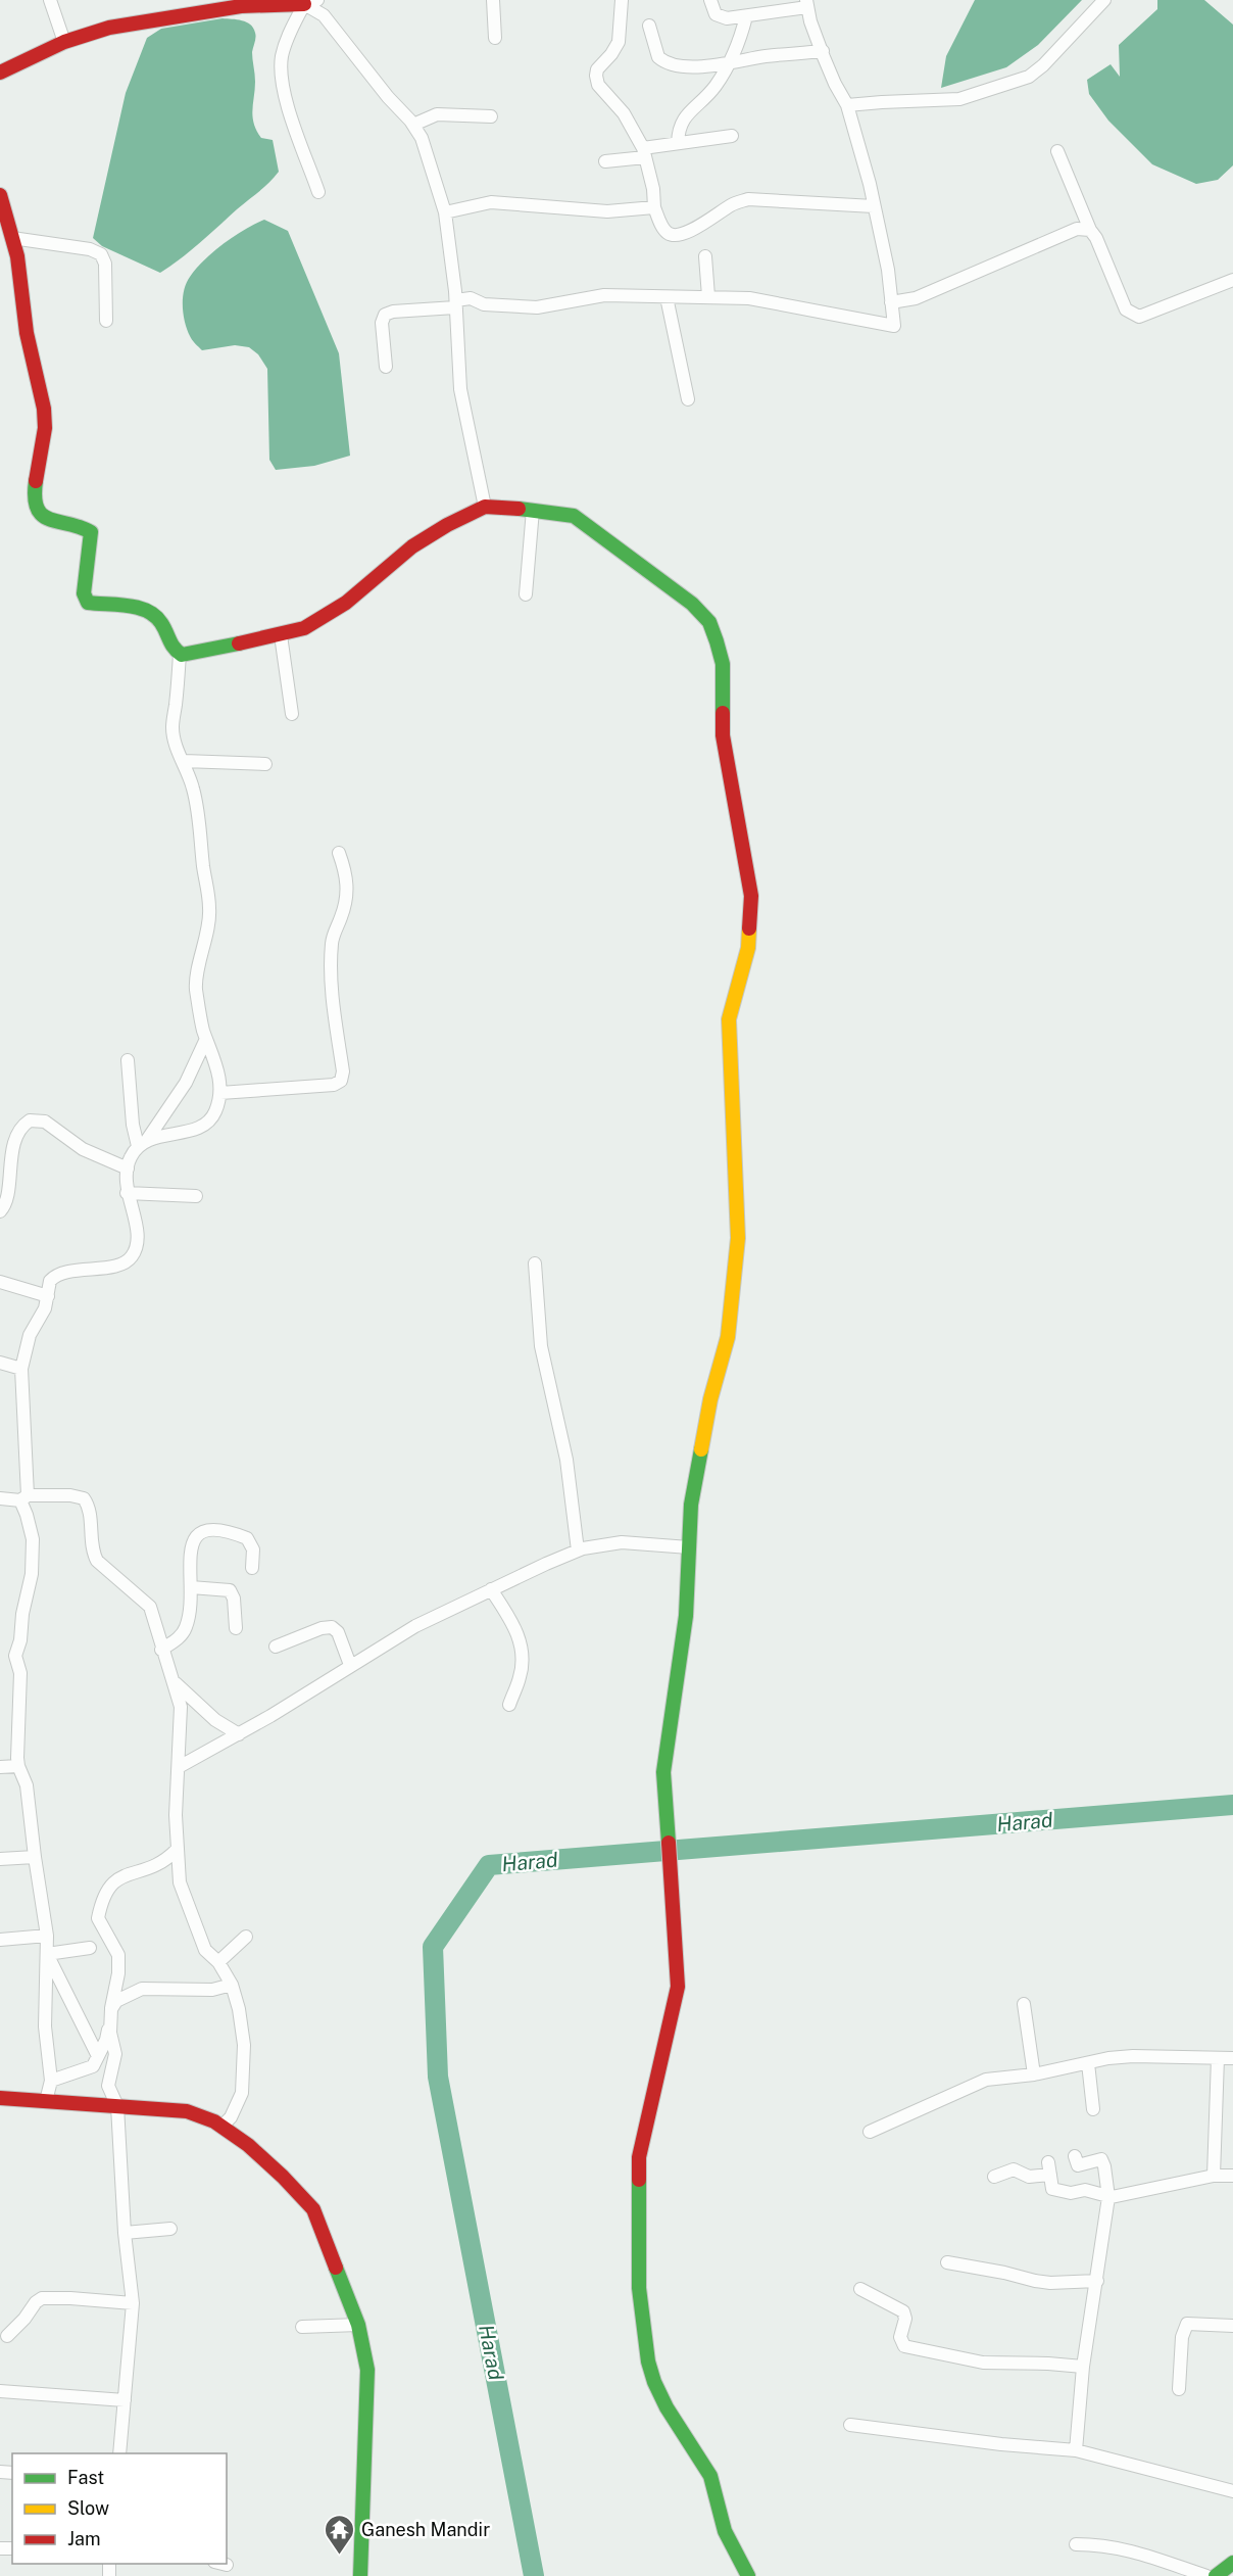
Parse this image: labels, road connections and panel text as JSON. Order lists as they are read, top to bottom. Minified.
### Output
{"water":["Harad"],"places":{"temple":["Ganesh Mandir"]},"legend":["Fast","Slow","Jam"]}
